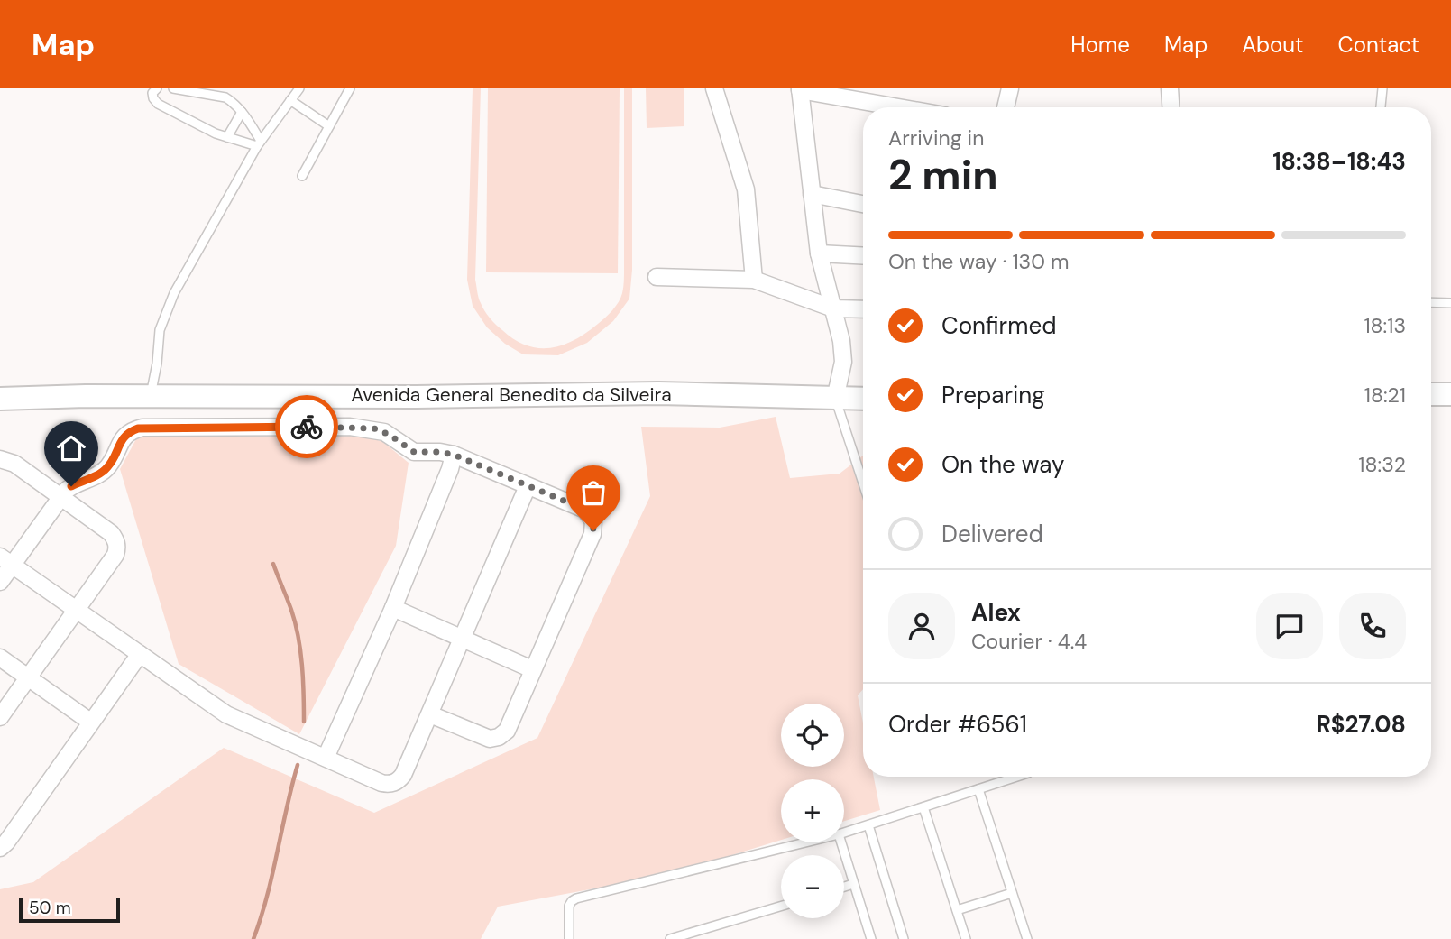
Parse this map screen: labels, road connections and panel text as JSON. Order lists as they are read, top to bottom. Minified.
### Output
{"streets":{"main road":["Avenida General Benedito da Silveira"]},"scale_bar":"50 m","page":{"header":"Map","nav":["Home","Map","About","Contact"],"heading":["2 min","Arriving in","18:38–18:43"],"panel":["Alex","Courier · 4.4","Order #6561","R$27.08"],"bar":"On the way · 130 m","list":[["Confirmed","18:13"],["Preparing","18:21"],["On the way","18:32"],"Delivered"],"map_buttons":["+","−"],"scale":"50 m"}}
